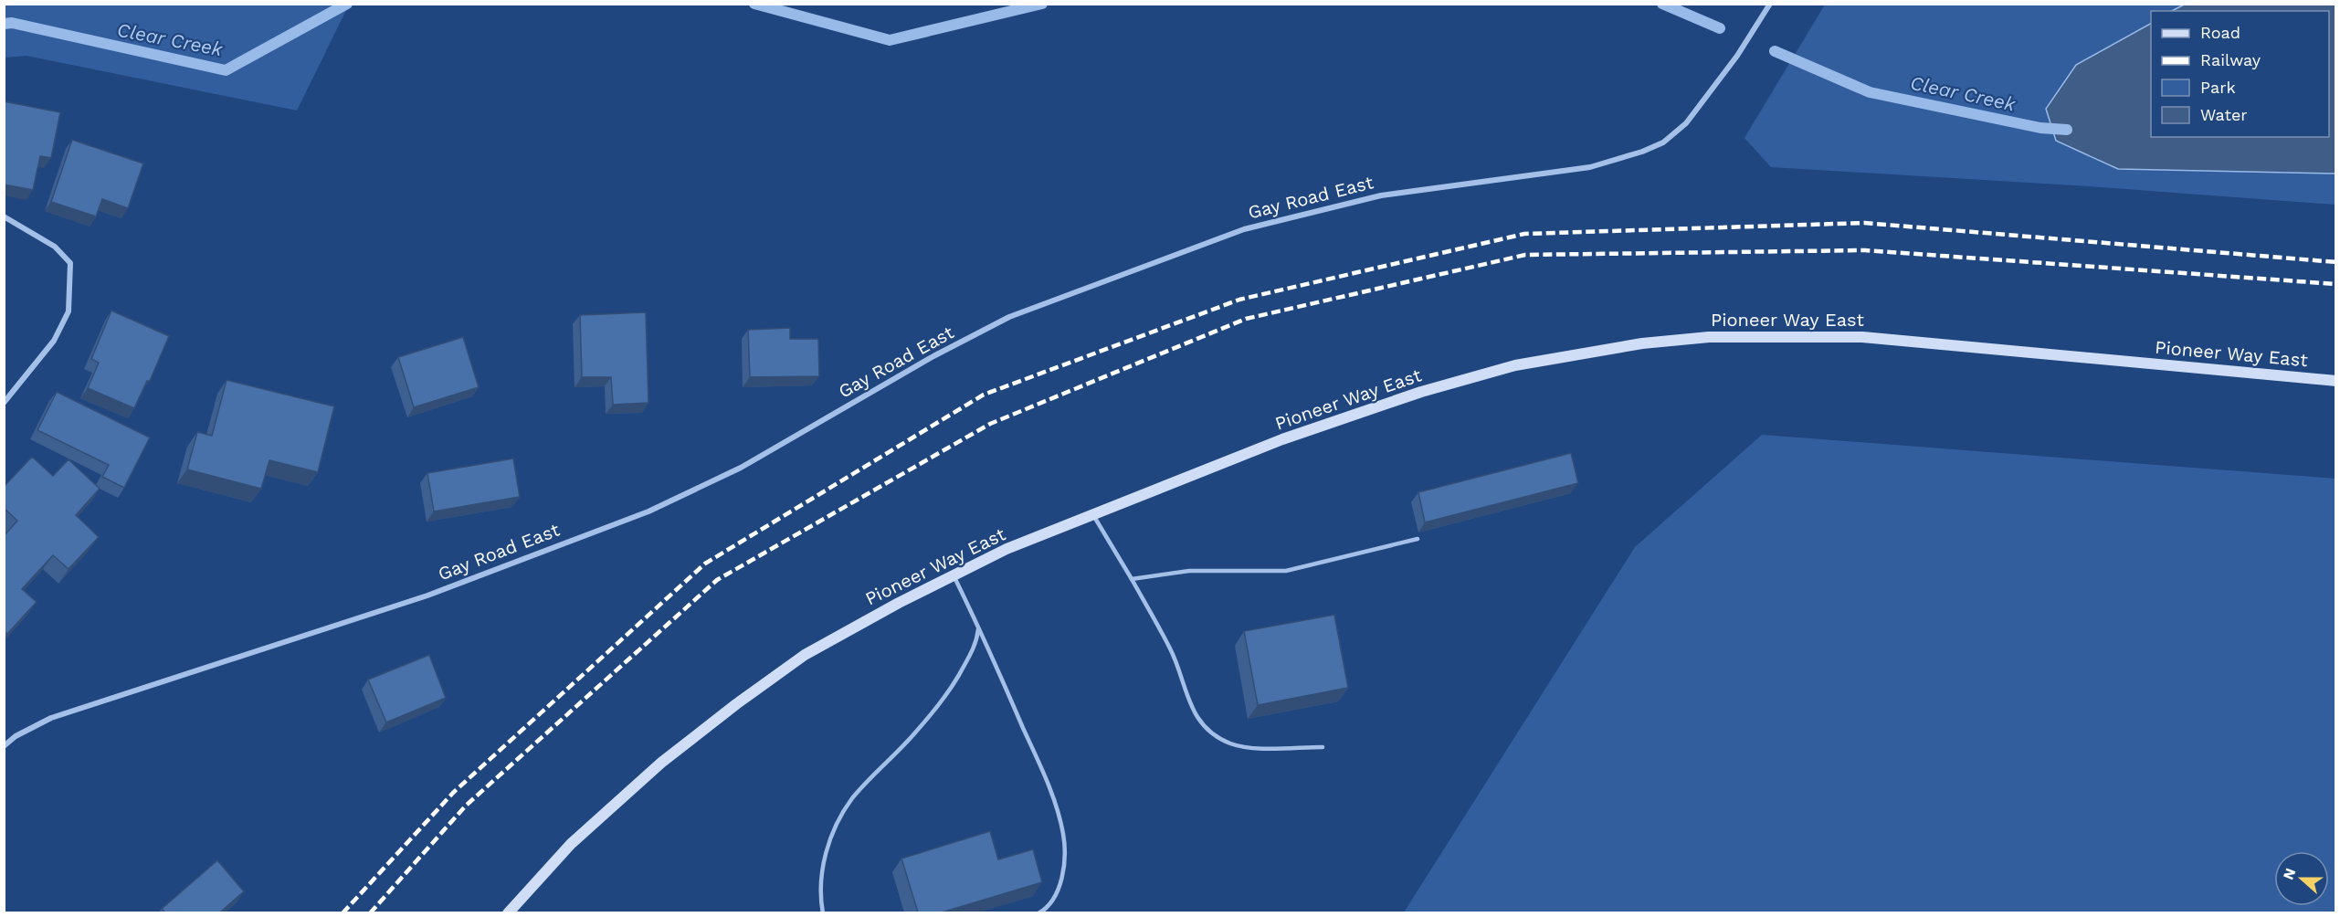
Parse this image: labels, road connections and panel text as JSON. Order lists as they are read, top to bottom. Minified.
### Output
{"streets":{"main road":["Pioneer Way East"],"street":["Gay Road East"]},"water":["Clear Creek"],"legend":["Road","Railway","Park","Water"],"north":"left"}
